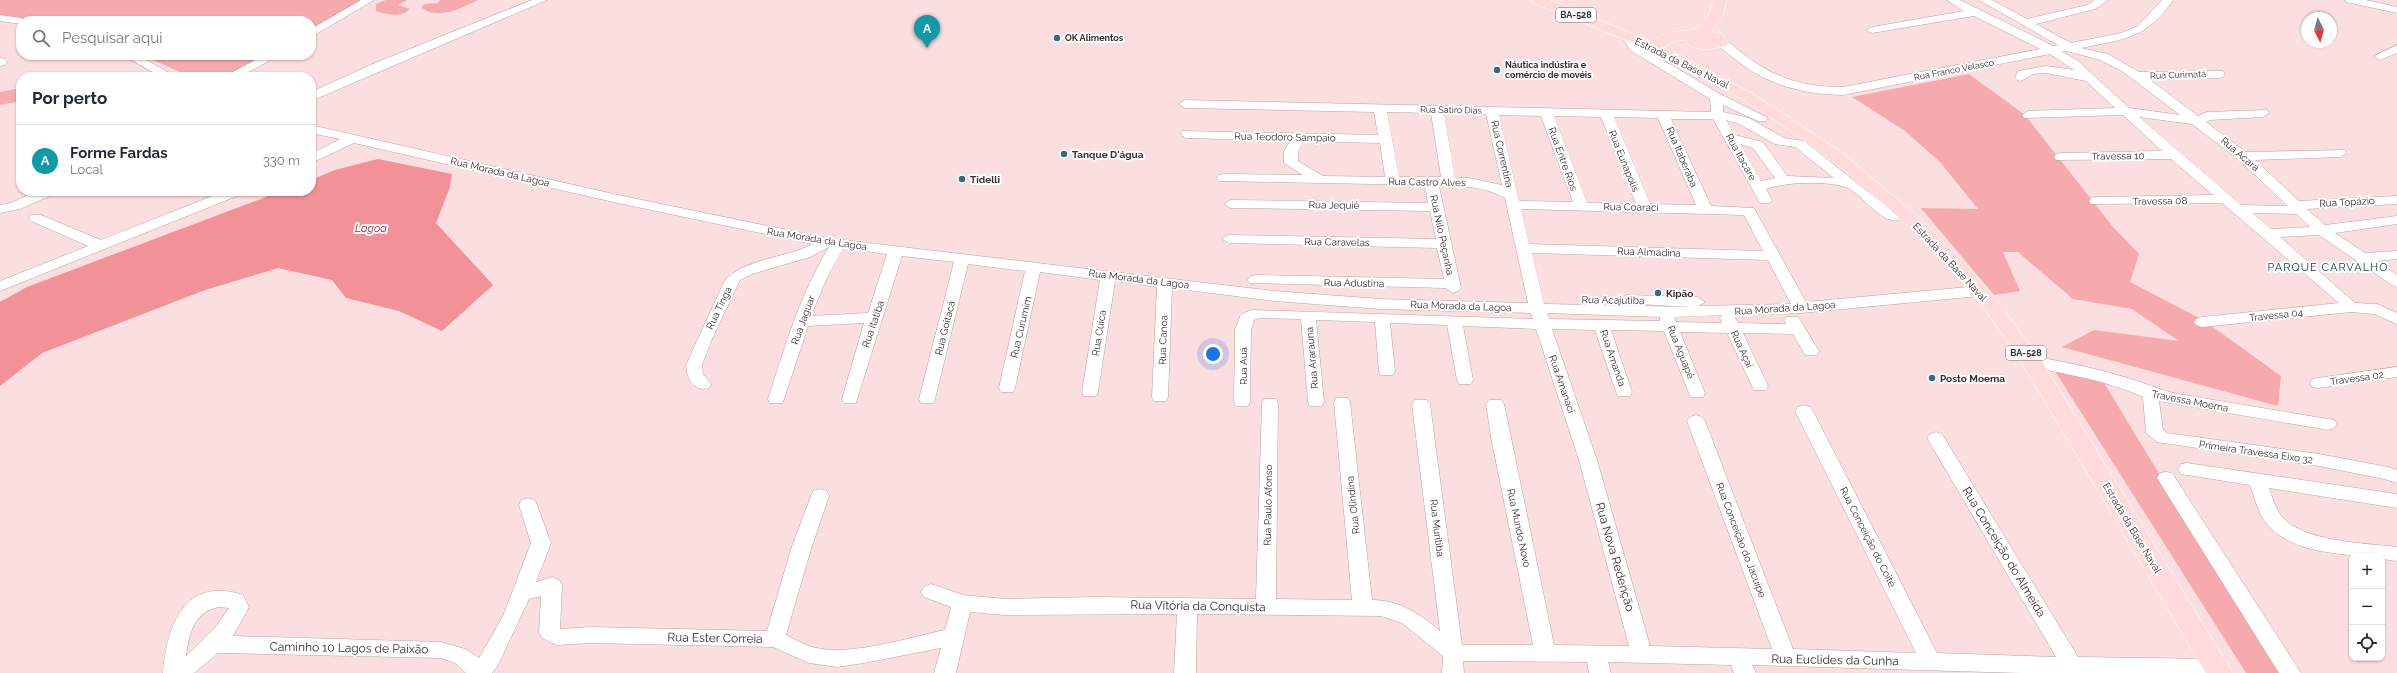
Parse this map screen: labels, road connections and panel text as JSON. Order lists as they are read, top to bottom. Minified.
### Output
{"streets":{"main road":["BA-528","Estrada da Base Naval"],"street":["Rua Franco Velasco","Rua Curimatá","Rua Satiro Dias","Rua Teodoro Sampaio","Rua Correntina","Rua Acará","Travessa 10","Rua Itaberaba","Rua Itacare","Rua Entre Rios","Rua Eunapolis","Rua Morada da Lagoa","Rua Castro Alves","Travessa 08","Rua Topázio","Rua Jequié","Rua Coaraci","Rua Nilo Peçanha","Rua Caravelas","Rua Almadina","Rua Adustina","Rua Acajutiba","Rua Tinga","Travessa 04","Rua Jaguar","Rua Itatiba","Rua Curumim","Rua Goitacá","Rua Cuica","Rua Canoa","Rua Açaí","Rua Aguapé","Rua Araraúna","Rua Amanda","Rua Auá","Travessa 02","Rua Amanaci","Travessa Moema","Primeira Travessa Eixo 32","Rua Paulo Afonso","Rua Olindina","Rua Muritiba","Rua Mundo Novo","Rua Conceição do Coité","Rua Conceição do Jacuípe","Rua Conceição do Almeida","Rua Nova Redenção","Rua Vitória da Conquista","Rua Ester Correia","Caminho 10 Lagos de Paixão","Rua Euclides da Cunha"]},"crossings":[["Estrada da Base Naval","Rua Morada da Lagoa"],["Estrada da Base Naval","Travessa Moema"],["Estrada da Base Naval","Rua Euclides da Cunha"],["Rua Franco Velasco","Rua Acará"],["Rua Curimatá","Rua Acará"],["Rua Satiro Dias","Rua Correntina"],["Rua Satiro Dias","Rua Itaberaba"],["Rua Satiro Dias","Rua Itacare"],["Rua Satiro Dias","Rua Entre Rios"],["Rua Satiro Dias","Rua Eunapolis"],["Rua Correntina","Rua Castro Alves"],["Rua Correntina","Rua Coaraci"],["Rua Acará","Rua Topázio"],["Rua Itaberaba","Rua Coaraci"],["Rua Entre Rios","Rua Coaraci"],["Rua Eunapolis","Rua Coaraci"],["Rua Morada da Lagoa","Rua Acajutiba"],["Rua Morada da Lagoa","Rua Tinga"],["Rua Morada da Lagoa","Rua Jaguar"],["Rua Morada da Lagoa","Rua Itatiba"],["Rua Morada da Lagoa","Rua Curumim"],["Rua Morada da Lagoa","Rua Goitacá"],["Rua Morada da Lagoa","Rua Cuica"],["Rua Morada da Lagoa","Rua Canoa"],["Rua Morada da Lagoa","Rua Açaí"],["Rua Morada da Lagoa","Rua Aguapé"],["Rua Morada da Lagoa","Rua Araraúna"],["Rua Morada da Lagoa","Rua Amanda"],["Rua Morada da Lagoa","Rua Auá"],["Rua Morada da Lagoa","Rua Amanaci"],["Rua Castro Alves","Rua Coaraci"],["Rua Castro Alves","Rua Nilo Peçanha"],["Rua Jequié","Rua Nilo Peçanha"],["Rua Coaraci","Rua Almadina"],["Rua Nilo Peçanha","Rua Caravelas"],["Rua Nilo Peçanha","Rua Adustina"],["Rua Acajutiba","Rua Amanaci"],["Rua Tinga","Rua Jaguar"],["Rua Amanaci","Rua Nova Redenção"],["Travessa Moema","Primeira Travessa Eixo 32"],["Rua Paulo Afonso","Rua Vitória da Conquista"],["Rua Olindina","Rua Vitória da Conquista"],["Rua Muritiba","Rua Vitória da Conquista"],["Rua Muritiba","Rua Euclides da Cunha"],["Rua Mundo Novo","Rua Euclides da Cunha"],["Rua Conceição do Coité","Rua Euclides da Cunha"],["Rua Conceição do Jacuípe","Rua Euclides da Cunha"],["Rua Conceição do Almeida","Rua Euclides da Cunha"],["Rua Nova Redenção","Rua Euclides da Cunha"],["Rua Vitória da Conquista","Rua Euclides da Cunha"]],"districts":["PARQUE CARVALHO"],"water":["Lagoa"],"places":["OK Alimentos","Náutica indústira e comércio de movéis","Tanque D'água","Tidelli","Kipão","Posto Moema"],"north":"bottom","page":{"pins":"A","search":"Pesquisar aqui","heading":"Por perto","list":[{"mark":"A","name":"Forme Fardas","note":"Local","value":"330 m"}],"map_buttons":["+","−"]}}
